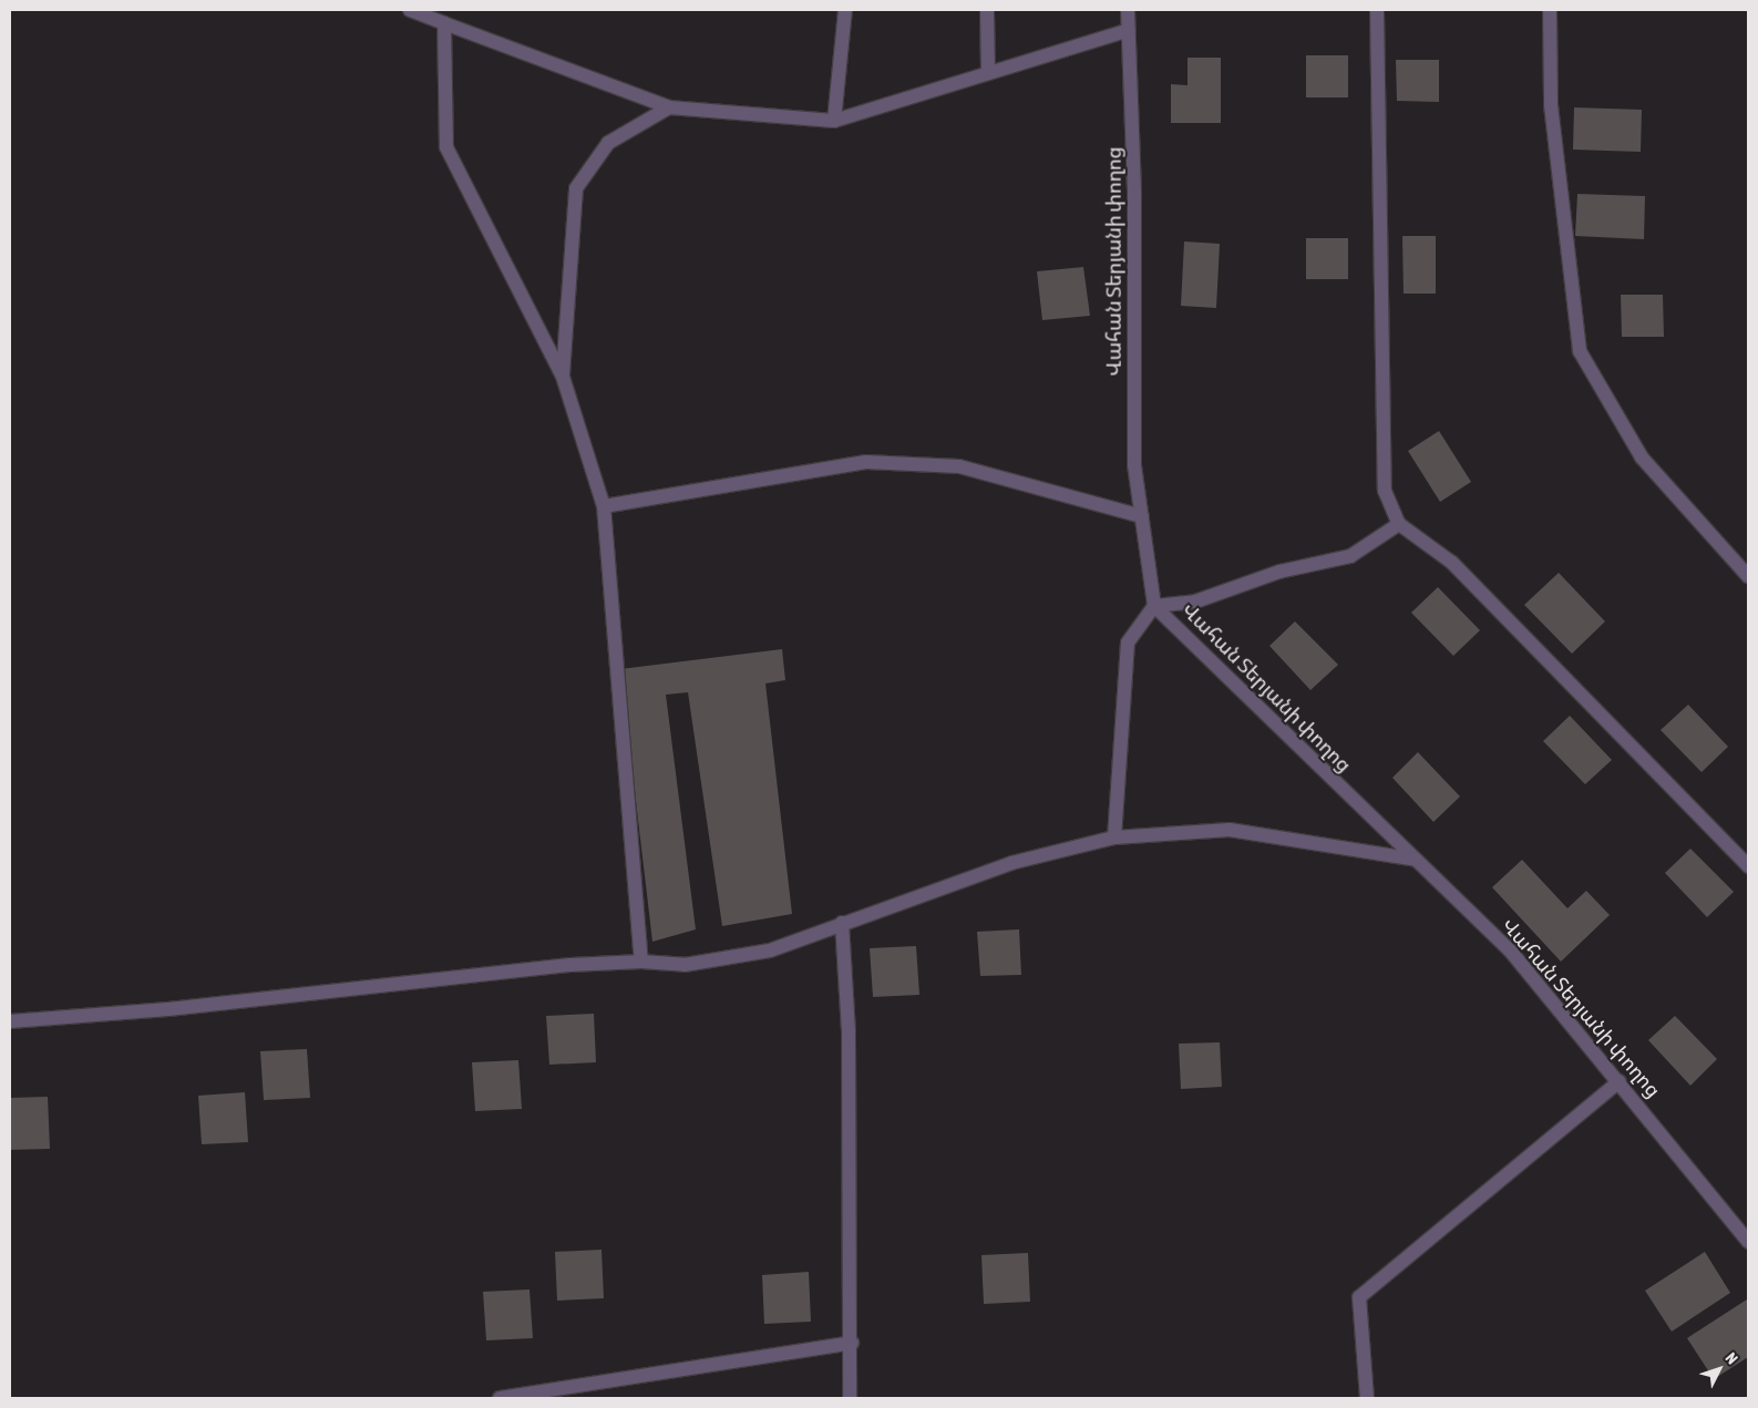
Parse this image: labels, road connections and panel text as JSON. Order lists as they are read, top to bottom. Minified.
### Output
{"streets":{"street":["Վահան Տերյանի փողոց"]},"north":"top right"}
